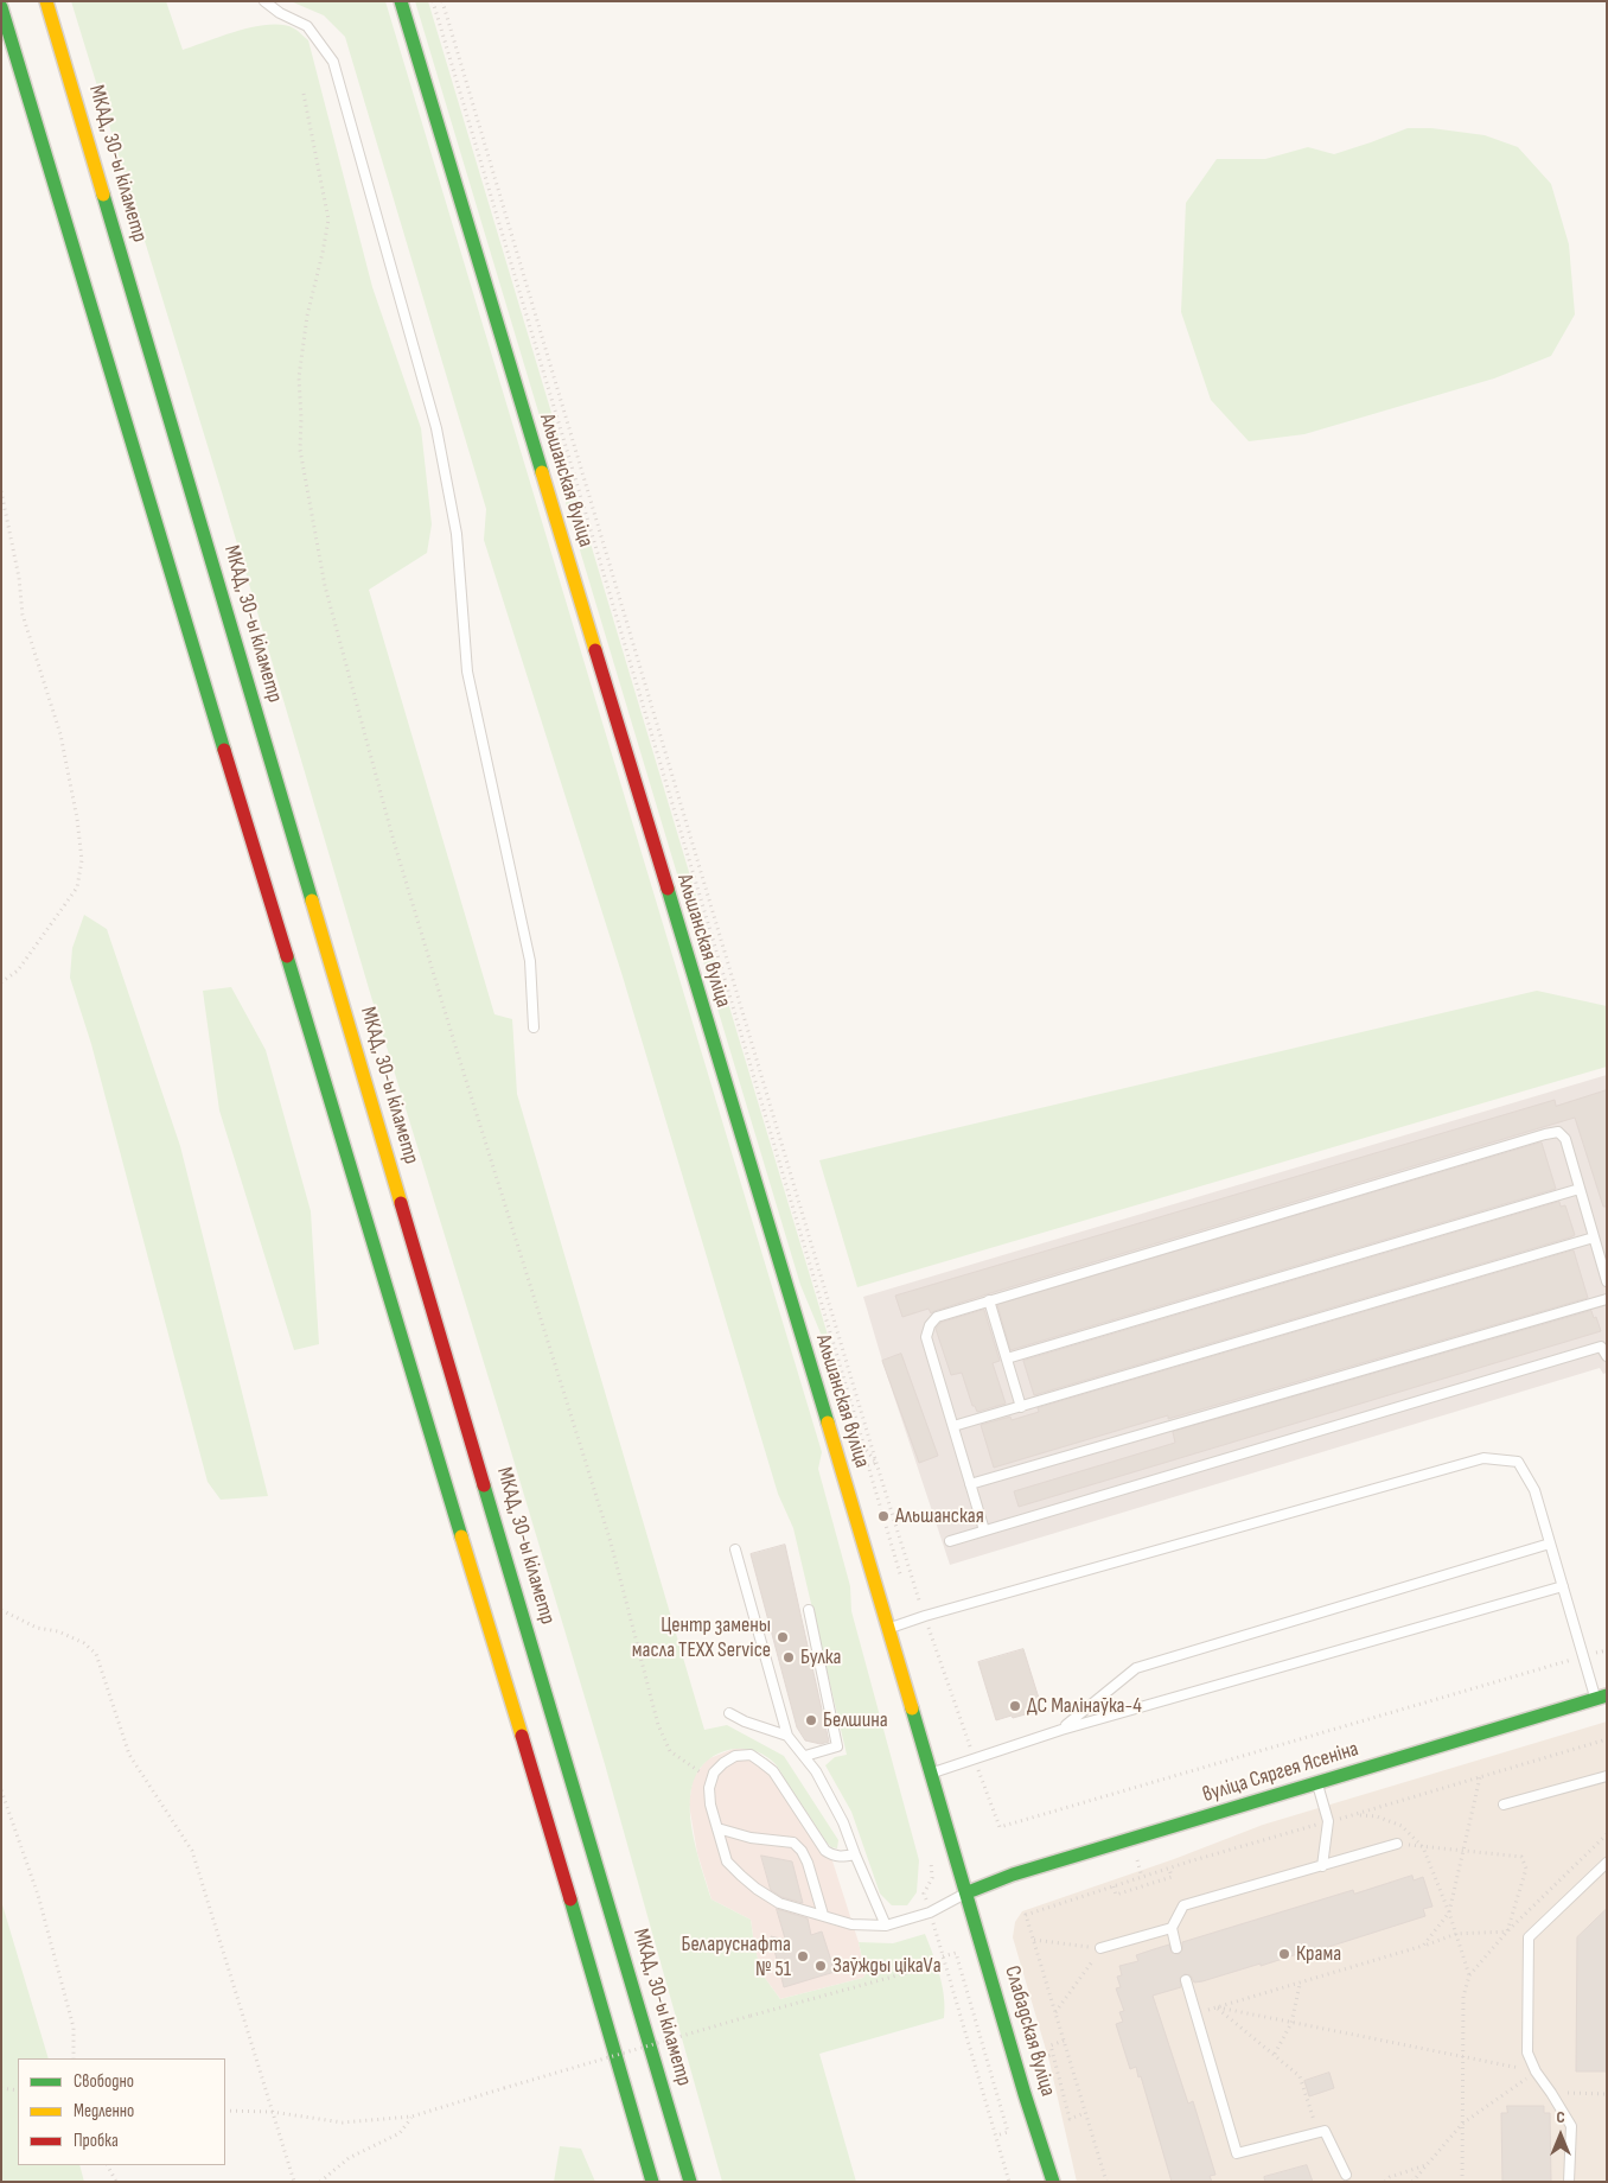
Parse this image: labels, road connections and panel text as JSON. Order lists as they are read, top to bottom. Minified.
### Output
{"streets":{"main road":["МКАД, 30-ы кіламетр","Альшанская вуліца","вуліца Сяргея Ясеніна","Слабадская вуліца"]},"crossings":[["Альшанская вуліца","вуліца Сяргея Ясеніна"],["Альшанская вуліца","Слабадская вуліца"],["вуліца Сяргея Ясеніна","Слабадская вуліца"]],"places":["Альшанская","Центр замены масла TEXX Service","Булка","ДС Малінаўка-4","Белшина","Крама","Беларуснафта № 51","Заўжды цікаVа"],"legend":["Свободно","Медленно","Пробка"],"north":"top"}
